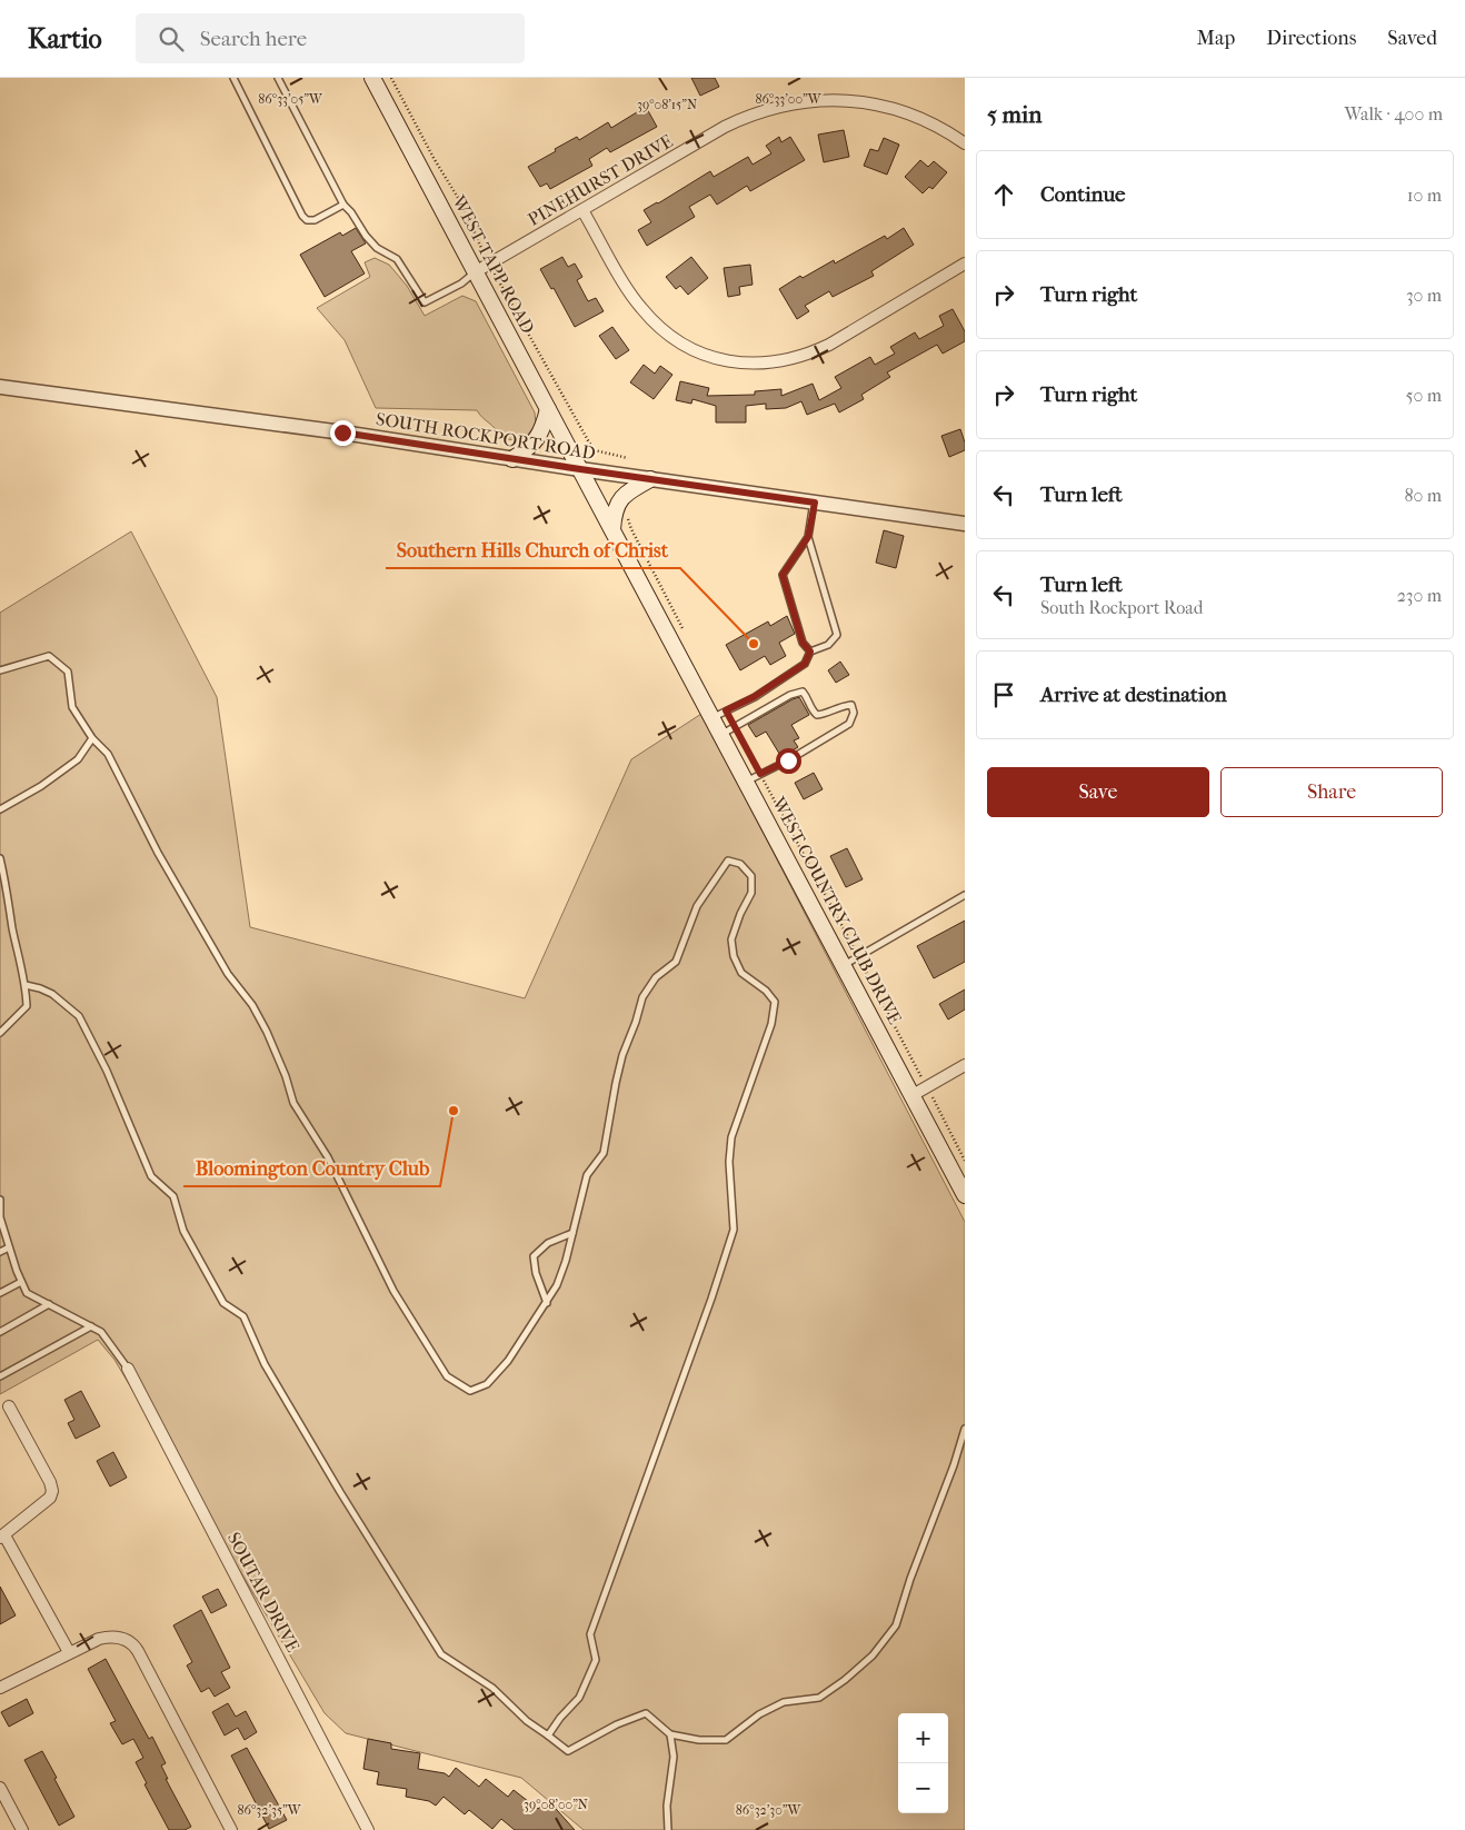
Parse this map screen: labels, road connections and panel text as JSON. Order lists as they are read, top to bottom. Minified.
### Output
{"streets":{"main road":["WEST TAPP ROAD","WEST COUNTRY CLUB DRIVE"],"street":["PINEHURST DRIVE","SOUTH ROCKPORT ROAD","SOUTAR DRIVE"]},"crossings":[["PINEHURST DRIVE","WEST TAPP ROAD"],["WEST TAPP ROAD","SOUTH ROCKPORT ROAD"],["WEST TAPP ROAD","WEST COUNTRY CLUB DRIVE"],["SOUTH ROCKPORT ROAD","WEST COUNTRY CLUB DRIVE"]],"places":["Southern Hills Church of Christ","Bloomington Country Club"],"page":{"header":"Kartio","search":"Search here","nav":["Map","Directions","Saved"],"heading":["5 min","Walk · 400 m"],"list":[["Continue","10 m"],["Turn right","30 m"],["Turn right","50 m"],["Turn left","80 m"],["Turn left","South Rockport Road","230 m"],"Arrive at destination"],"buttons":["Save","Share"],"map_buttons":["+","−"]},"coordinates":["86°33'05\"W","86°33'00\"W","39°08'15\"N","39°08'00\"N","86°32'35\"W","86°32'30\"W"]}
